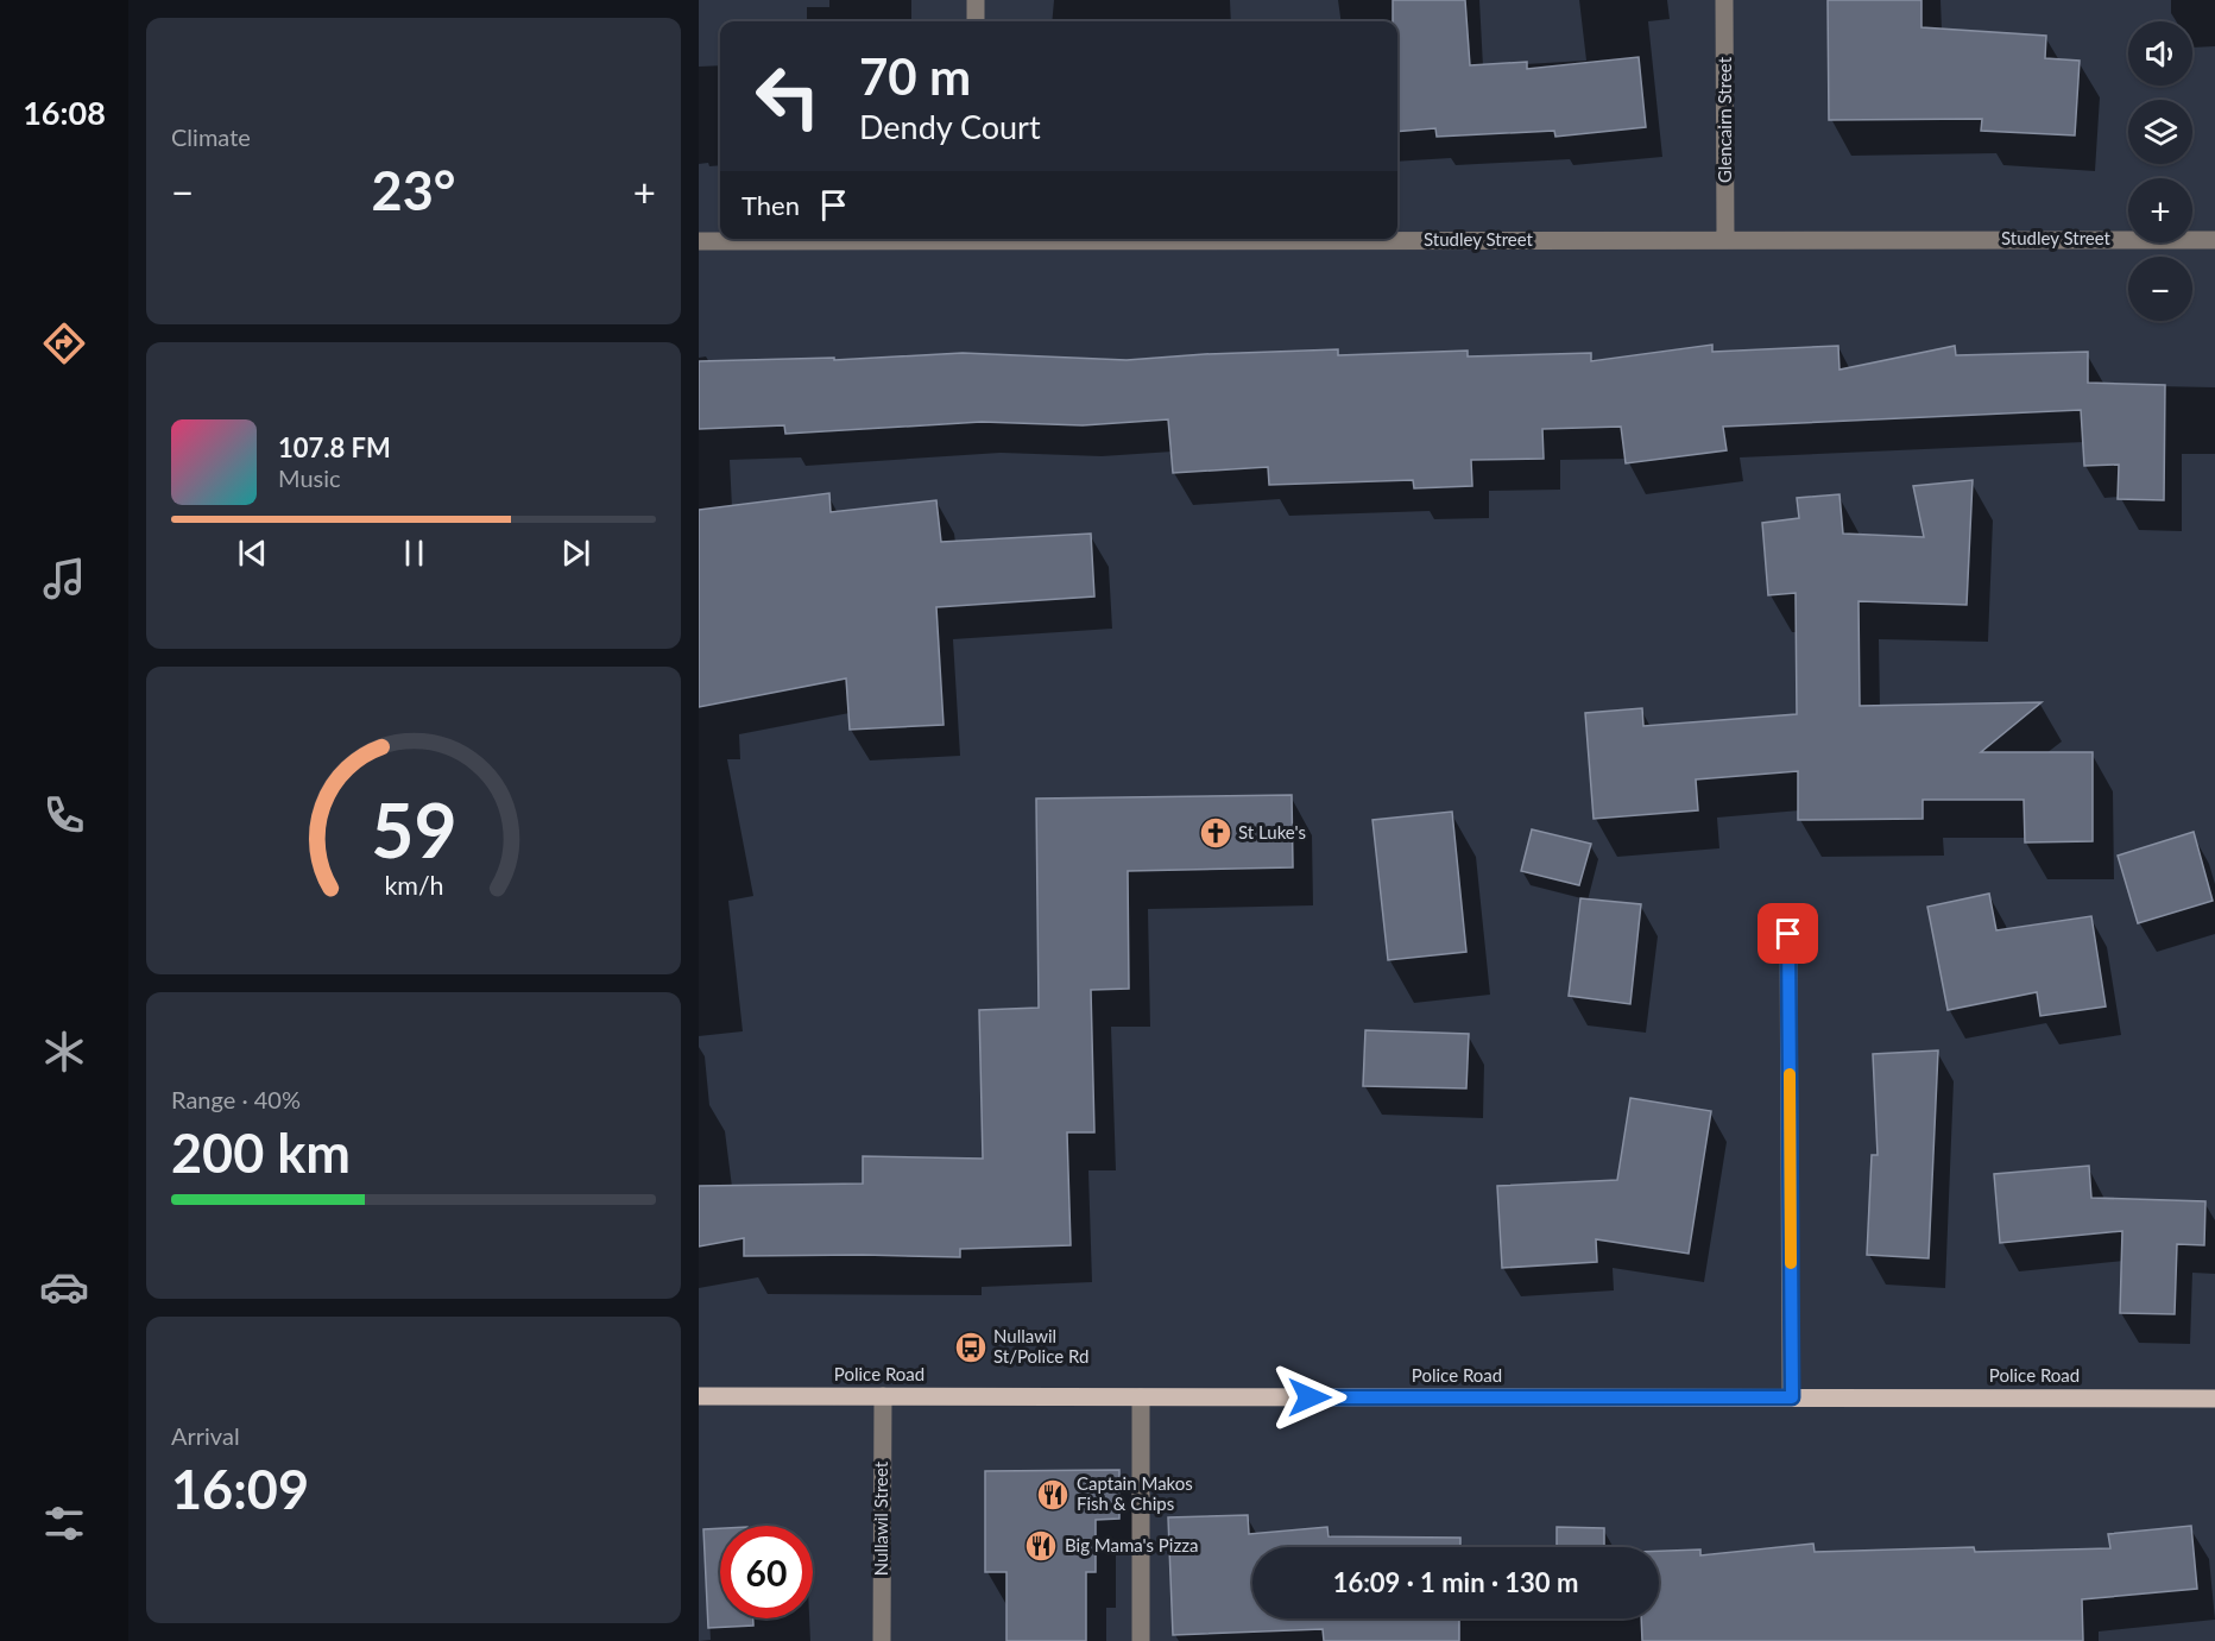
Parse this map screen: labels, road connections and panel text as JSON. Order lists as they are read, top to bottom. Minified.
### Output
{"streets":{"main road":["Police Road"],"street":["Glencairn Street","Studley Street","Nullawil Street"]},"crossings":[["Glencairn Street","Studley Street"],["Police Road","Nullawil Street"]],"places":{"church":["St Luke's"],"bus stop":["Nullawil St/Police Rd"],"restaurant":["Captain Makos Fish & Chips","Big Mama's Pizza"]},"page":{"tabs":"16:08","tile":["Climate",["Range · 40%","200 km"],["Arrival","16:09"]],"map_buttons":["+","−"],"turn":["70 m","Dendy Court"],"heat":["−","23°","+"],"then":"Then","song":["107.8 FM","Music"],"limit":"60","trip":"16:09 · 1 min · 130 m","gauge":["59","km/h"]}}
